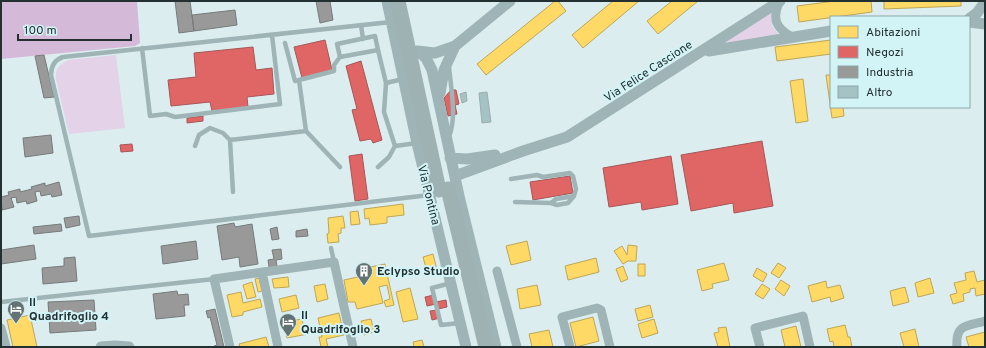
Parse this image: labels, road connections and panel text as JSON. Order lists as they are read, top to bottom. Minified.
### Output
{"streets":{"highway":["Via Pontina"],"street":["Via Felice Cascione"]},"crossings":[["Via Felice Cascione","Via Pontina"]],"places":{"building":["Eclypso Studio"],"hotel":["Il Quadrifoglio 4","Il Quadrifoglio 3"]},"legend":["Abitazioni","Negozi","Industria","Altro"],"scale_bar":"100 m"}
